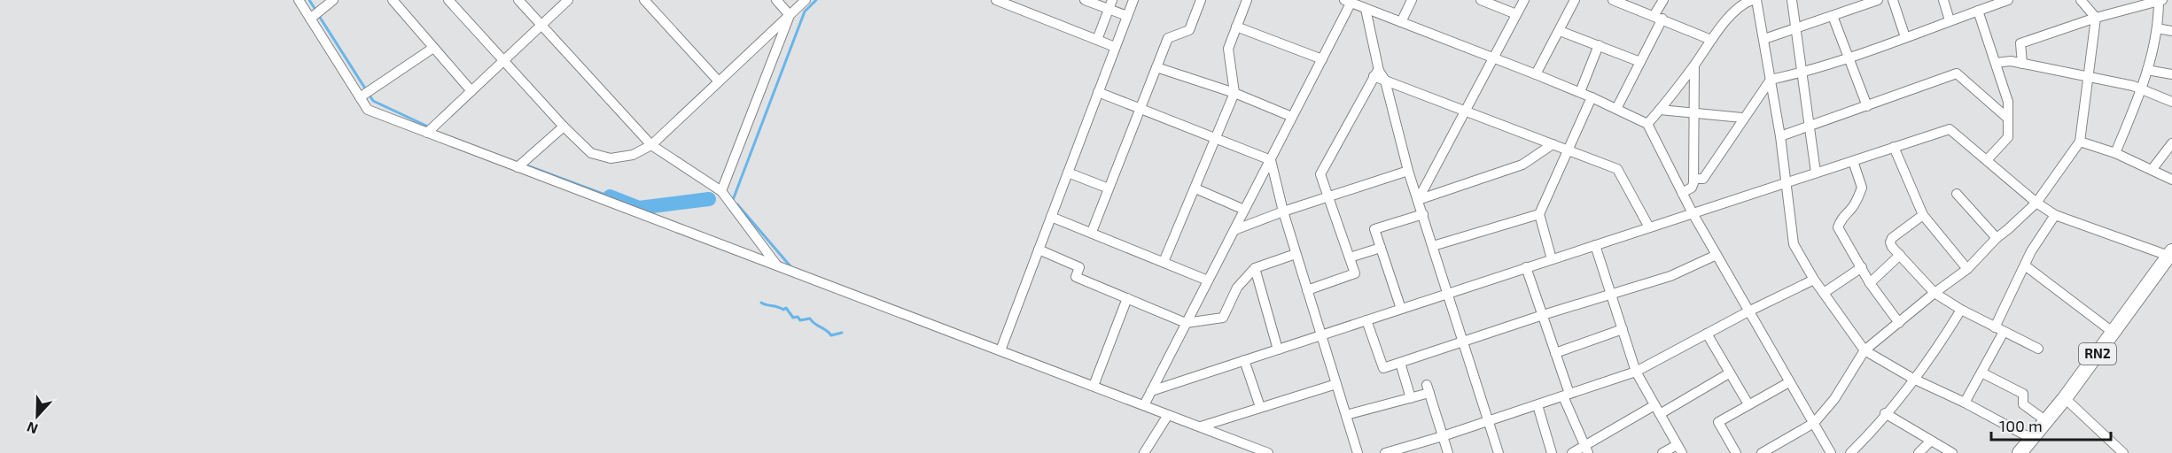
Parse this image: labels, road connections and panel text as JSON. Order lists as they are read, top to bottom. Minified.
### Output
{"streets":{"highway":["RN2"]},"scale_bar":"100 m","north":"bottom"}
